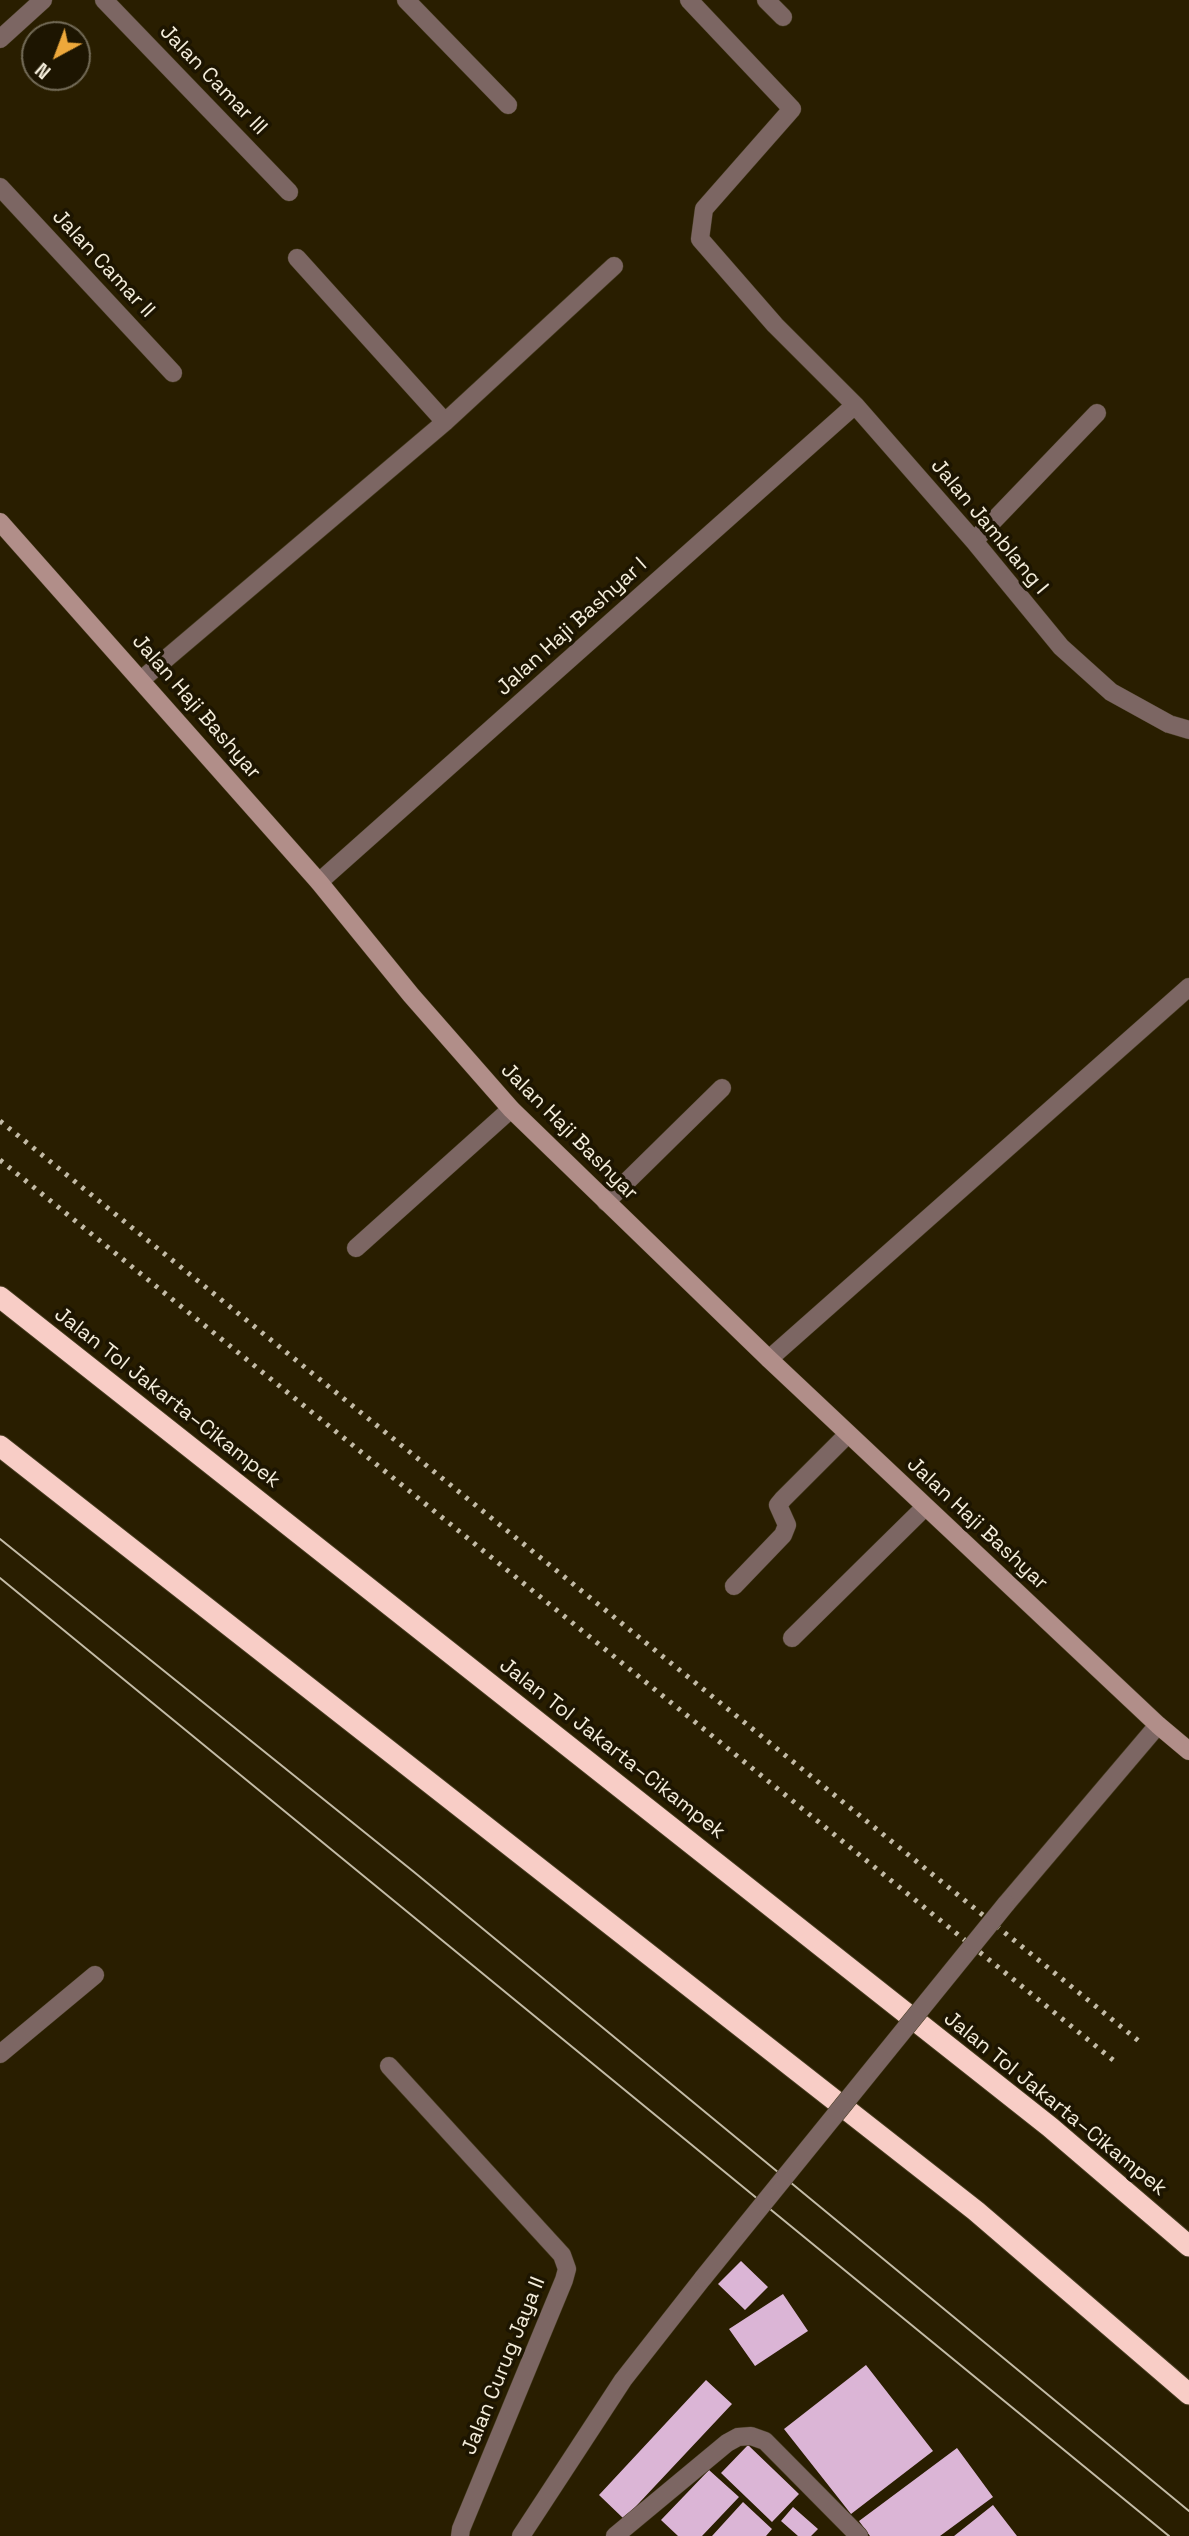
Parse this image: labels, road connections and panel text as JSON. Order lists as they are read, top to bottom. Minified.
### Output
{"streets":{"highway":["Jalan Tol Jakarta–Cikampek"],"street":["Jalan Camar III","Jalan Camar II","Jalan Jamblang I","Jalan Haji Bashyar I","Jalan Haji Bashyar","Jalan Curug Jaya II"]},"crossings":[["Jalan Jamblang I","Jalan Haji Bashyar I"],["Jalan Haji Bashyar I","Jalan Haji Bashyar"]],"north":"bottom left"}
